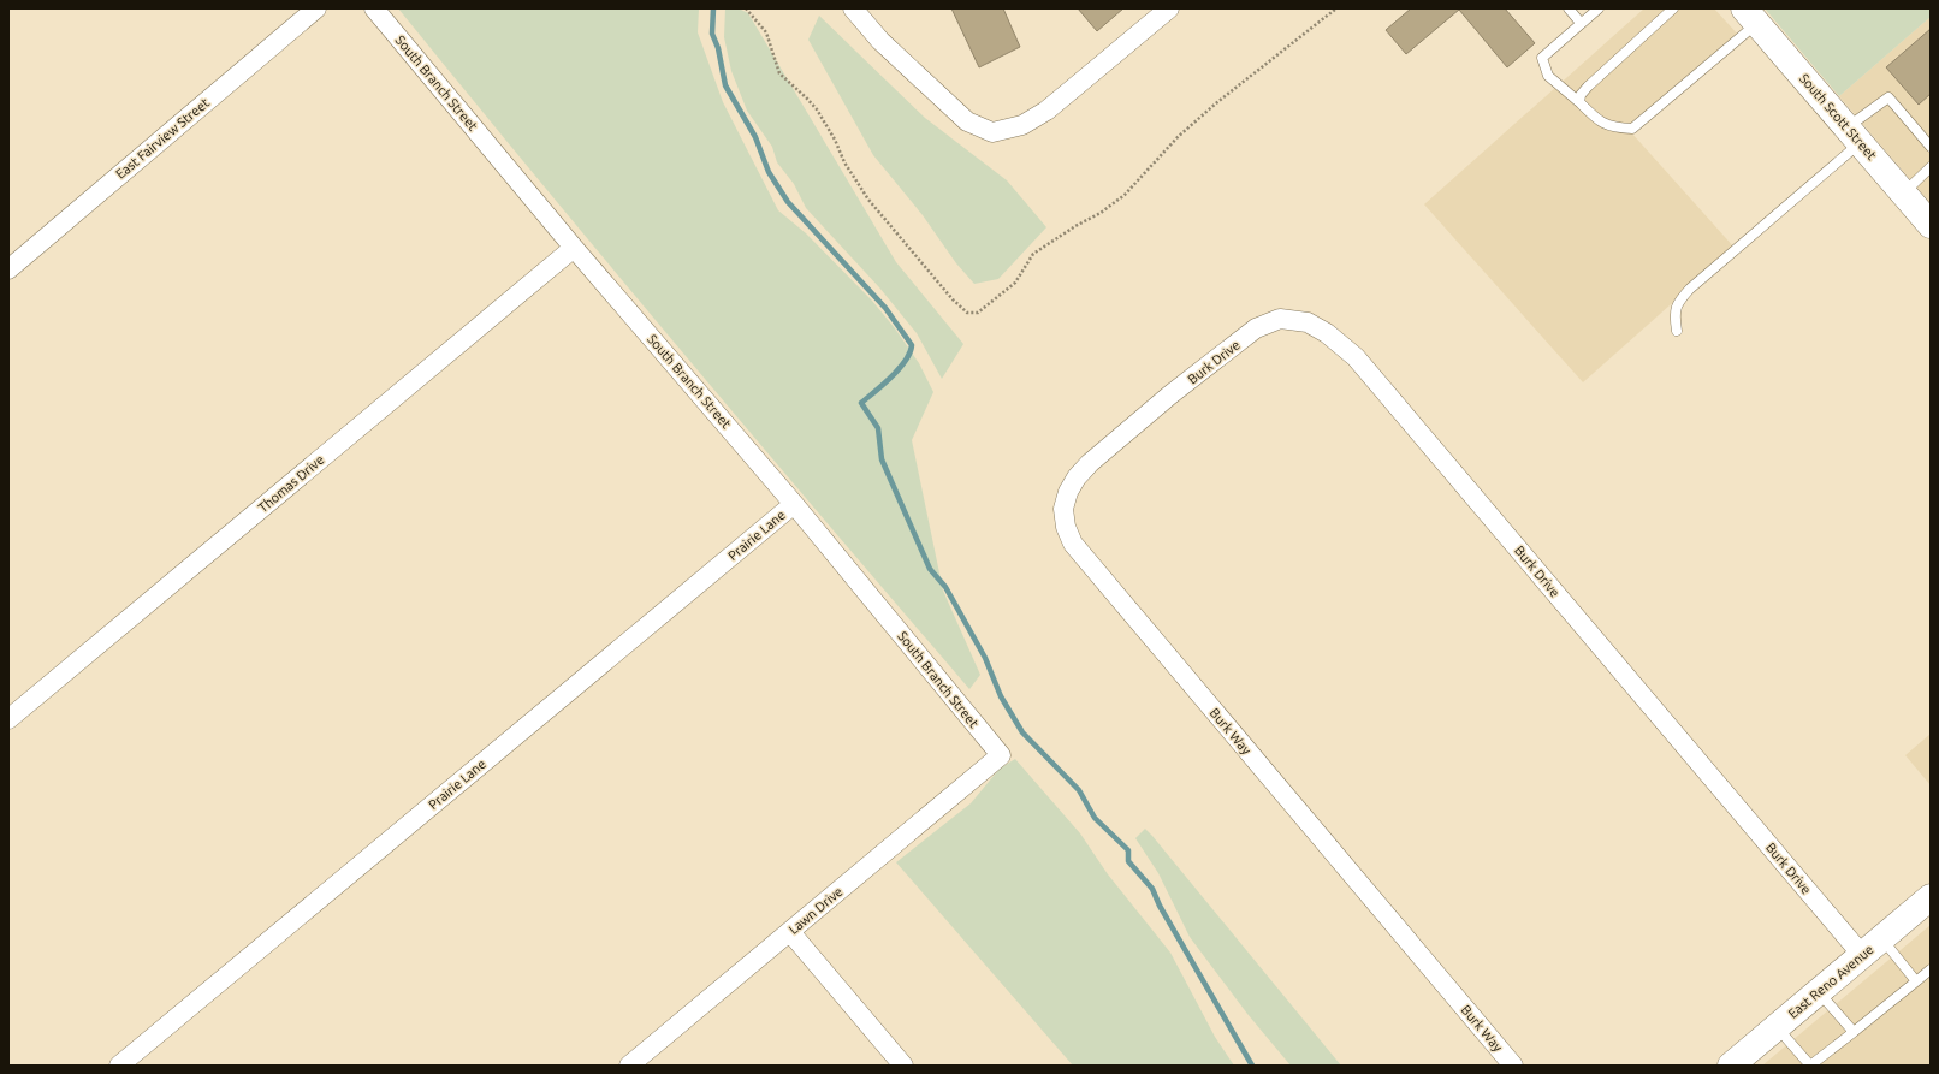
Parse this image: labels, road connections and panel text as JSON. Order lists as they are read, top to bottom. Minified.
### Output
{"streets":{"street":["South Branch Street","South Scott Street","East Fairview Street","Burk Drive","Thomas Drive","Prairie Lane","Burk Way","Lawn Drive","East Reno Avenue"]},"crossings":[["South Branch Street","Thomas Drive"],["South Branch Street","Prairie Lane"],["South Branch Street","Lawn Drive"],["Burk Drive","Burk Way"],["Burk Drive","East Reno Avenue"]]}
